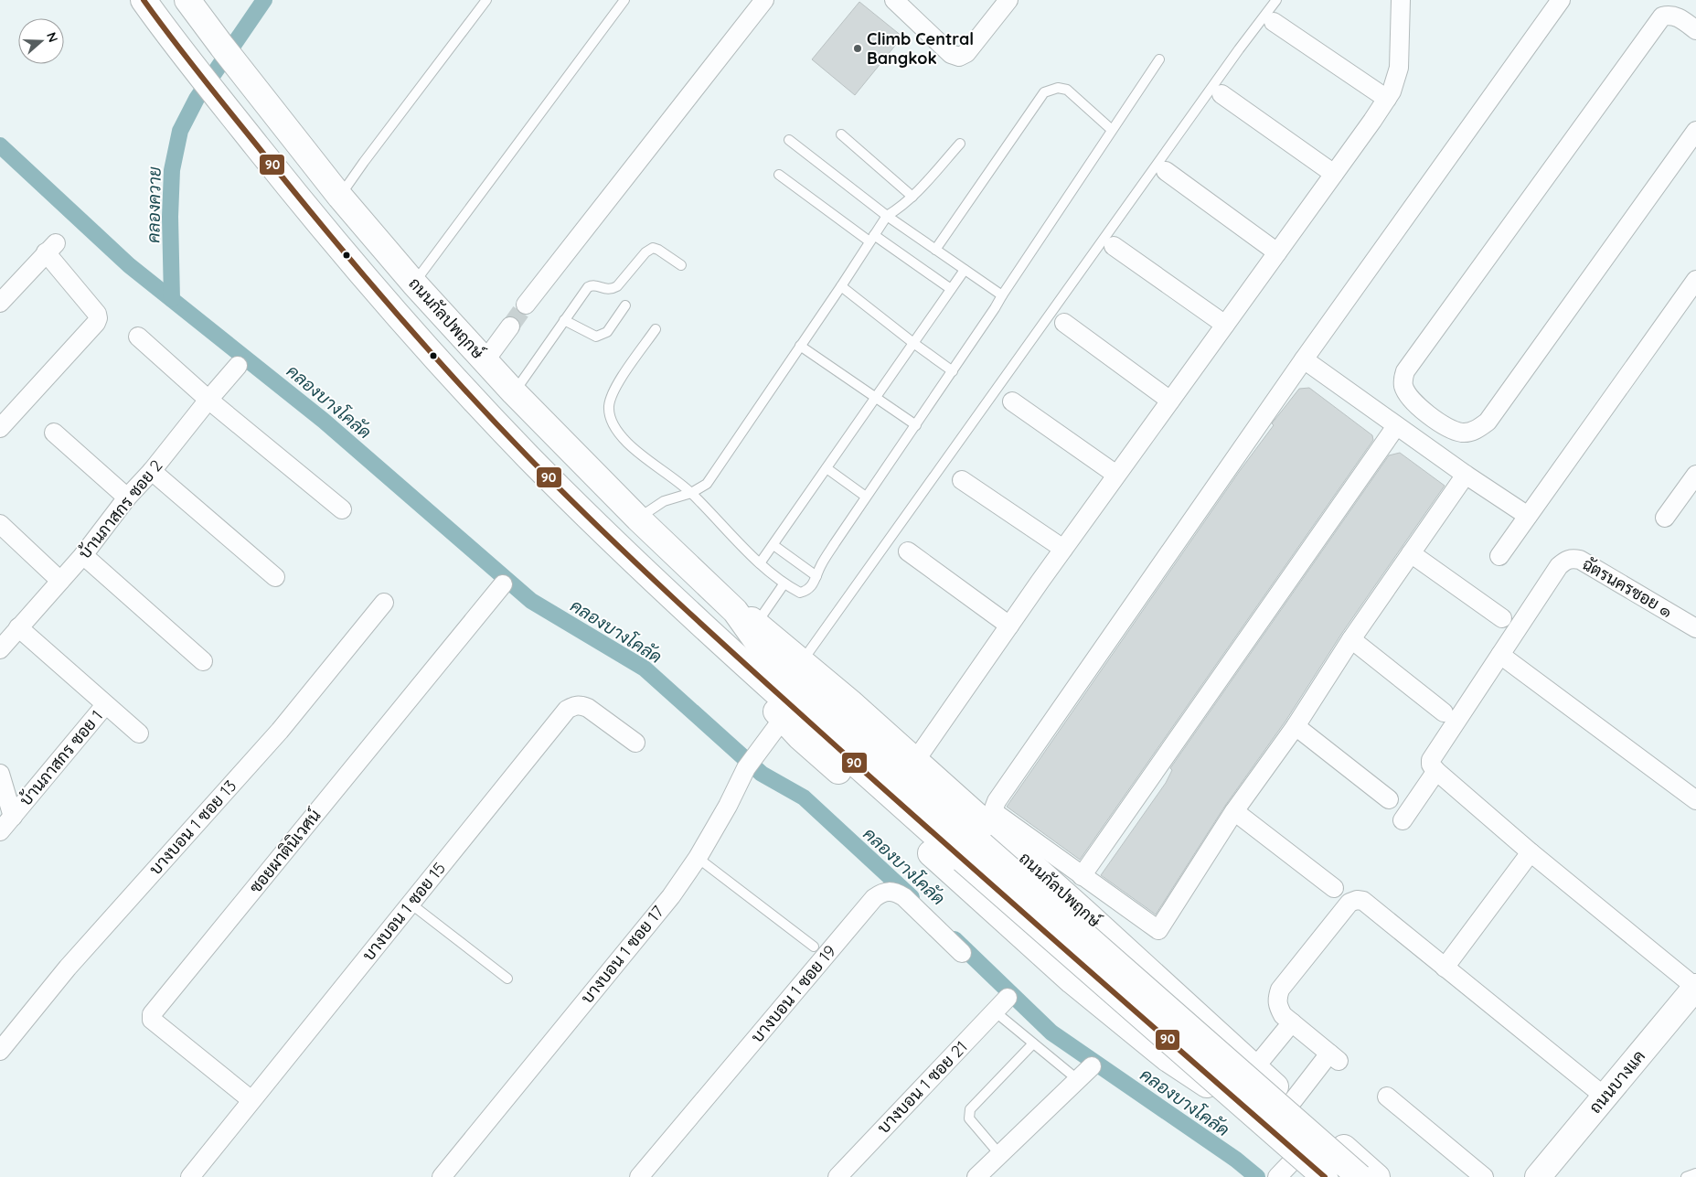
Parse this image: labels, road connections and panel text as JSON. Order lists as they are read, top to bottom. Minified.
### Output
{"streets":{"main road":["ถนนกัลปพฤกษ์","ถนนบางแค"],"street":["บ้านภาสกร ซอย 2","ฉัตรนครซอย ๑","บ้านภาสกร ซอย 1","บางบอน 1 ซอย 13","ซอยผาตินิเวศน์","บางบอน 1 ซอย 15","บางบอน 1 ซอย 17","บางบอน 1 ซอย 19","บางบอน 1 ซอย 21"]},"crossings":[["ถนนกัลปพฤกษ์","บางบอน 1 ซอย 17"],["ซอยผาตินิเวศน์","บางบอน 1 ซอย 15"]],"water":["คลองควาย","คลองบางโคลัด"],"places":["Climb Central Bangkok"],"lines":["transit line 90"],"north":"right"}
